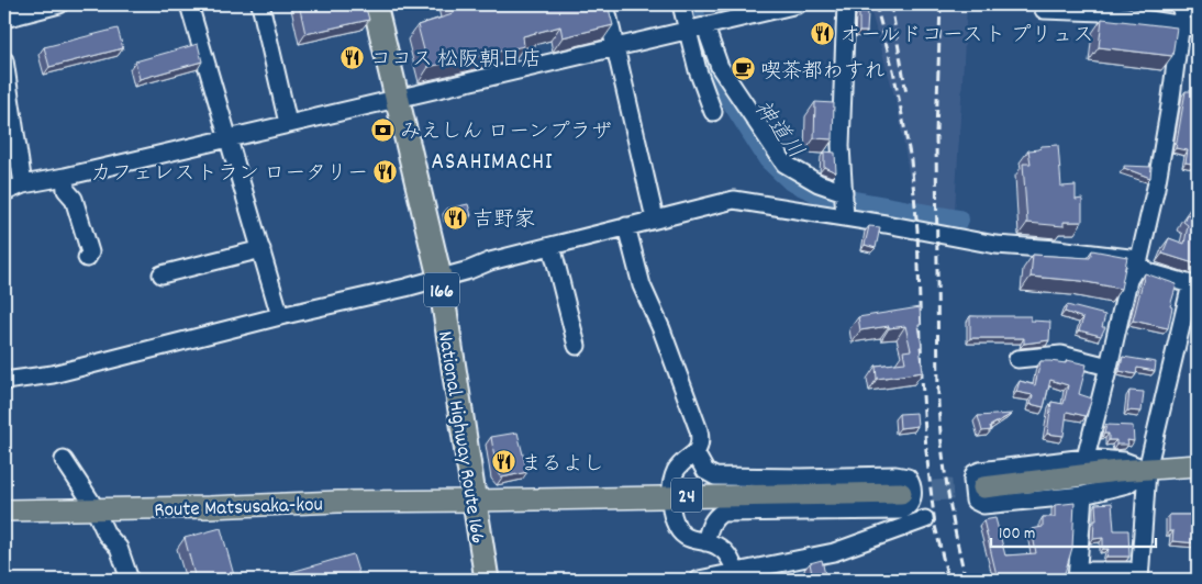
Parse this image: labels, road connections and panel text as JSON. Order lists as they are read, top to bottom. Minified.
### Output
{"streets":{"highway":["166","National Highway Route 166"],"main road":["24","Route Matsusaka-kou"]},"crossings":[["National Highway Route 166","24"],["National Highway Route 166","Route Matsusaka-kou"],["24","Route Matsusaka-kou"]],"districts":["ASAHIMACHI"],"water":["神道川"],"places":{"restaurant":["オールドコースト プリュス","ココス 松阪朝日店","カフェレストラン ロータリー","吉野家","まるよし"],"cafe":["喫茶都わすれ"],"bank":["みえしん ローンプラザ"]},"scale_bar":"100 m"}
